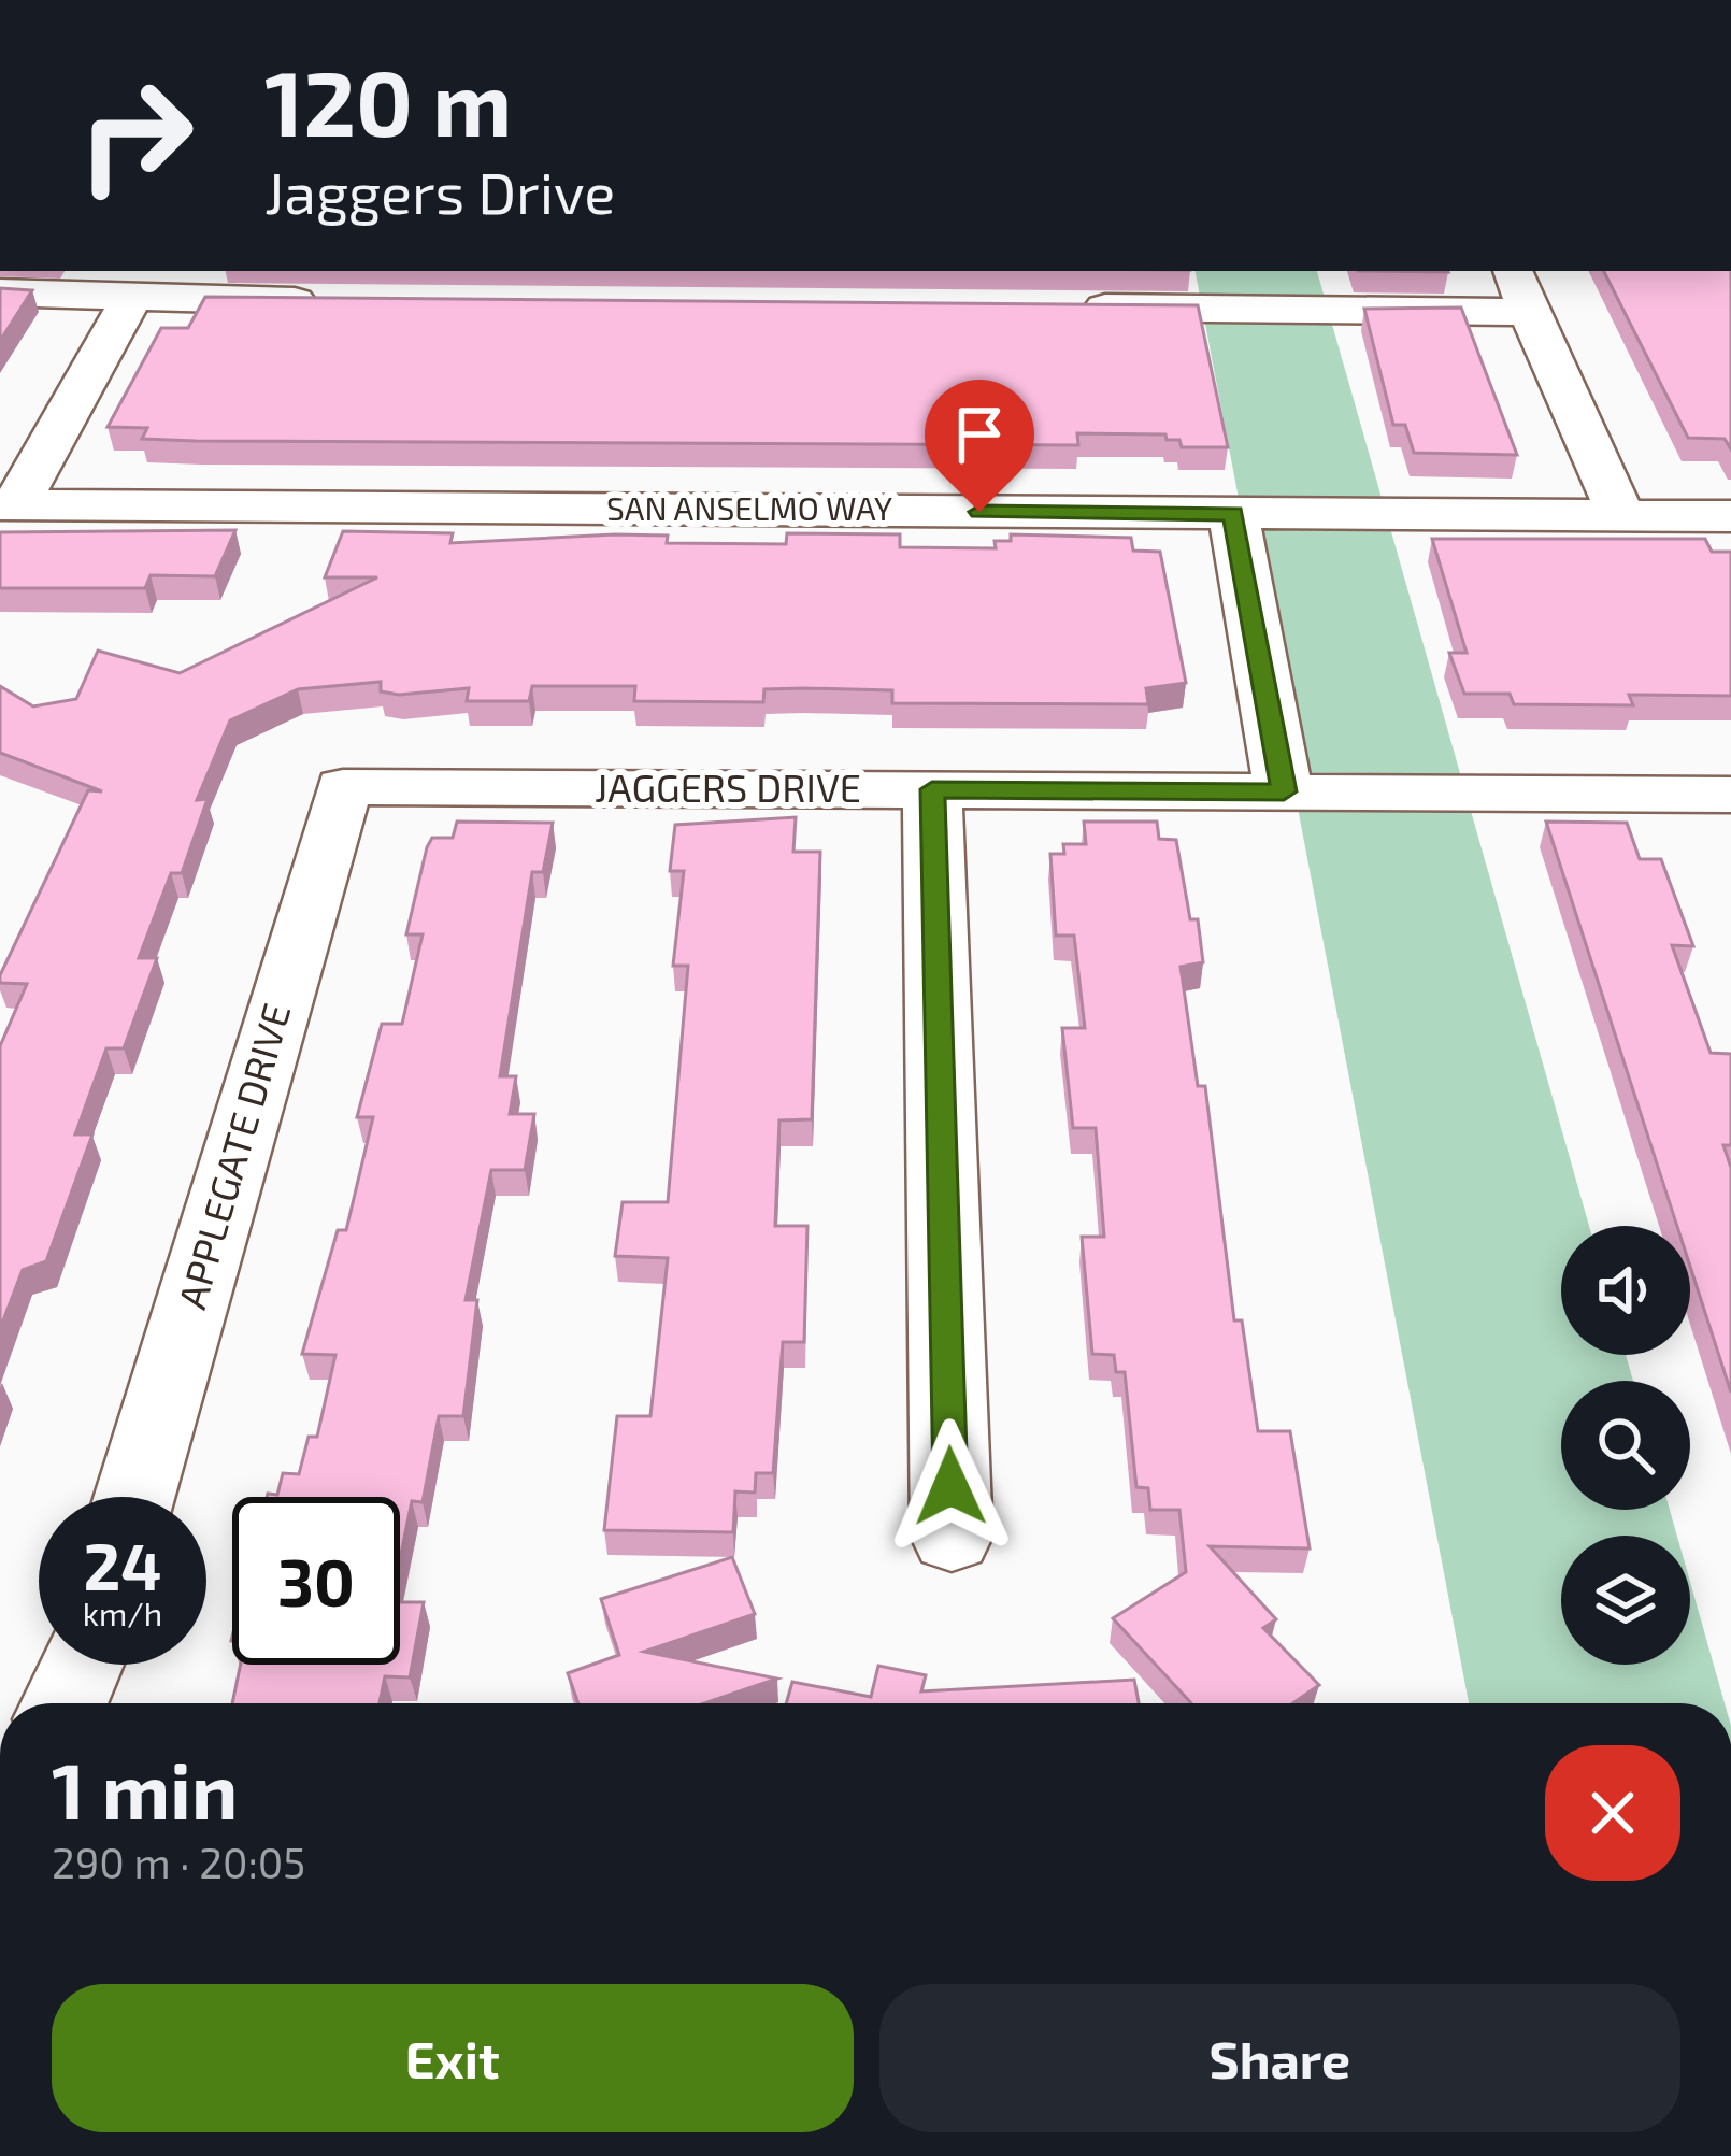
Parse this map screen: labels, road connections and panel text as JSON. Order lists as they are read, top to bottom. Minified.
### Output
{"streets":{"street":["SAN ANSELMO WAY","JAGGERS DRIVE","APPLEGATE DRIVE"]},"crossings":[["JAGGERS DRIVE","APPLEGATE DRIVE"]],"page":{"turn":["120 m","Jaggers Drive"],"speed":"24 km/h","limit":"30","heading":["1 min","290 m · 20:05"],"buttons":["Exit","Share"]}}
